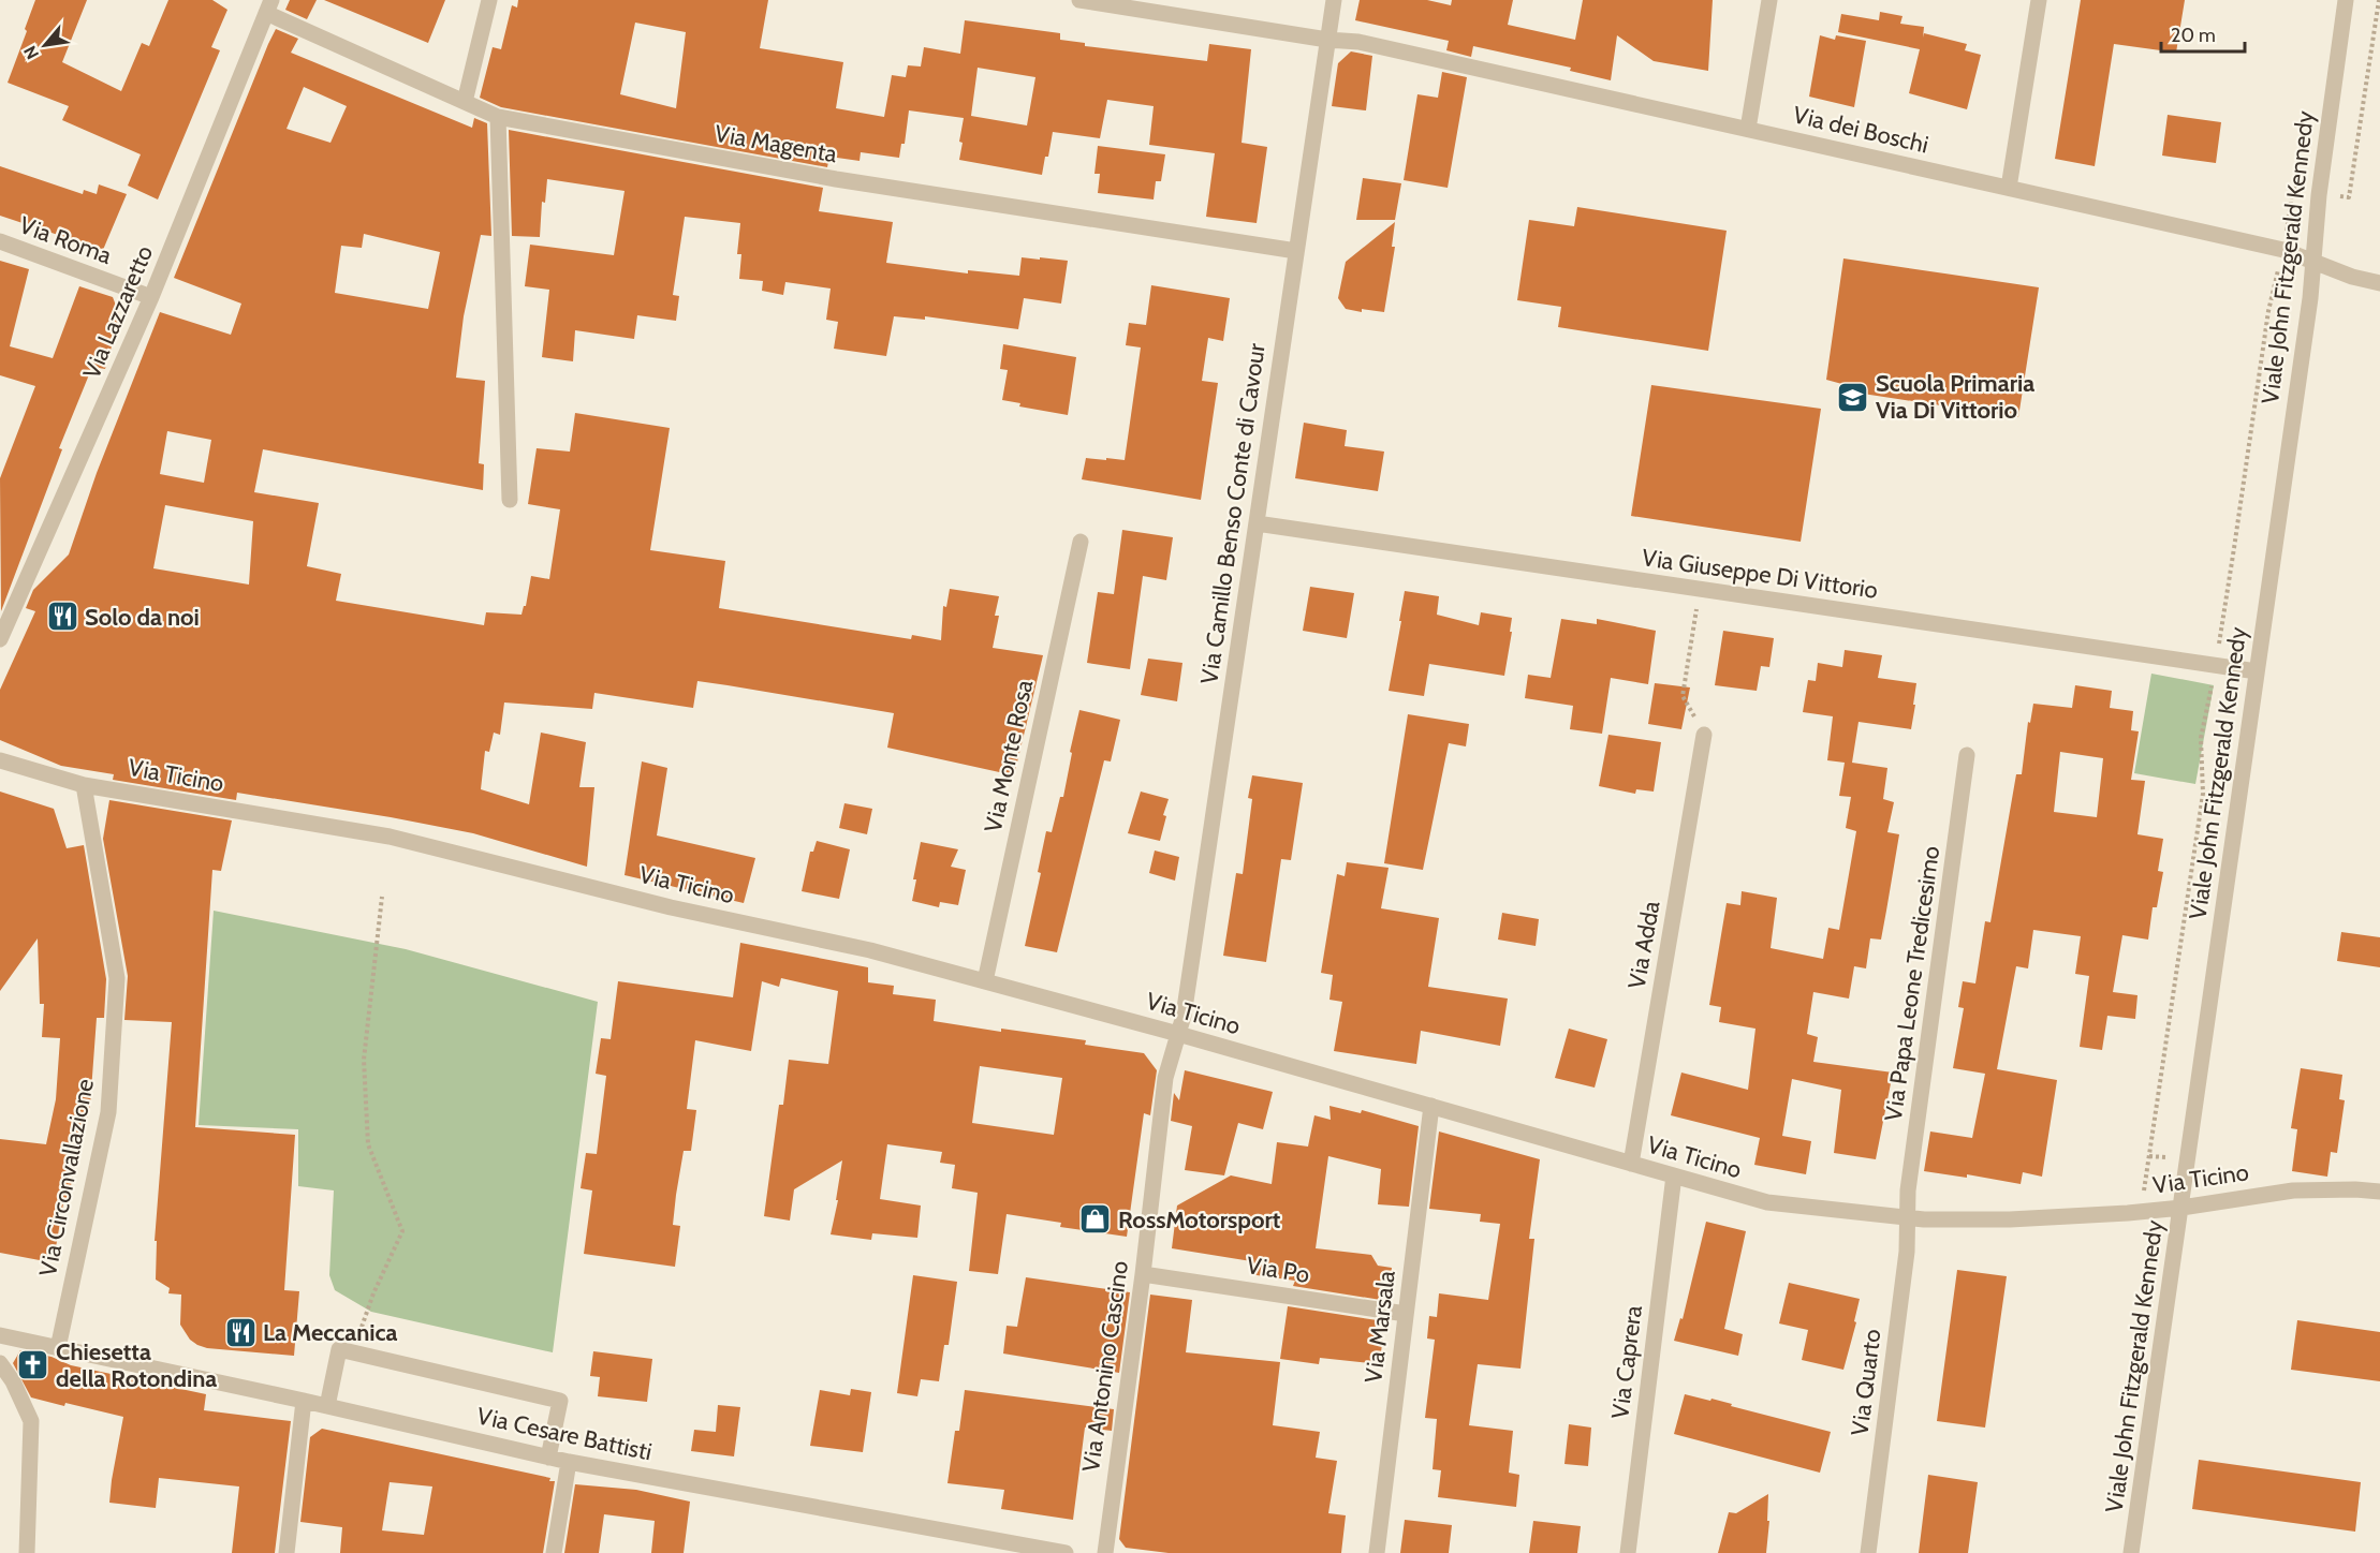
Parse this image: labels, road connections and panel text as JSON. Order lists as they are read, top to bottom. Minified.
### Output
{"streets":{"street":["Via dei Boschi","Via Magenta","Via Roma","Viale John Fitzgerald Kennedy","Via Lazzaretto","Via Camillo Benso Conte di Cavour","Via Giuseppe Di Vittorio","Via Monte Rosa","Via Ticino","Via Adda","Via Papa Leone Tredicesimo","Via Circonvallazione","Via Po","Via Marsala","Via Caprera","Via Antonino Cascino","Via Quarto","Via Cesare Battisti"]},"crossings":[["Via dei Boschi","Viale John Fitzgerald Kennedy"],["Via dei Boschi","Via Camillo Benso Conte di Cavour"],["Via Magenta","Via Lazzaretto"],["Via Magenta","Via Camillo Benso Conte di Cavour"],["Via Roma","Via Lazzaretto"],["Viale John Fitzgerald Kennedy","Via Giuseppe Di Vittorio"],["Viale John Fitzgerald Kennedy","Via Ticino"],["Via Camillo Benso Conte di Cavour","Via Giuseppe Di Vittorio"],["Via Camillo Benso Conte di Cavour","Via Ticino"],["Via Camillo Benso Conte di Cavour","Via Antonino Cascino"],["Via Monte Rosa","Via Ticino"],["Via Ticino","Via Adda"],["Via Ticino","Via Papa Leone Tredicesimo"],["Via Ticino","Via Circonvallazione"],["Via Ticino","Via Marsala"],["Via Ticino","Via Caprera"],["Via Ticino","Via Antonino Cascino"],["Via Ticino","Via Quarto"],["Via Papa Leone Tredicesimo","Via Quarto"],["Via Circonvallazione","Via Cesare Battisti"],["Via Po","Via Marsala"],["Via Po","Via Antonino Cascino"]],"places":{"school or university":["Scuola Primaria Via Di Vittorio"],"restaurant":["Solo da noi","La Meccanica"],"shop":["RossMotorsport"],"church":["Chiesetta della Rotondina"]},"scale_bar":"20 m","north":"bottom left"}
